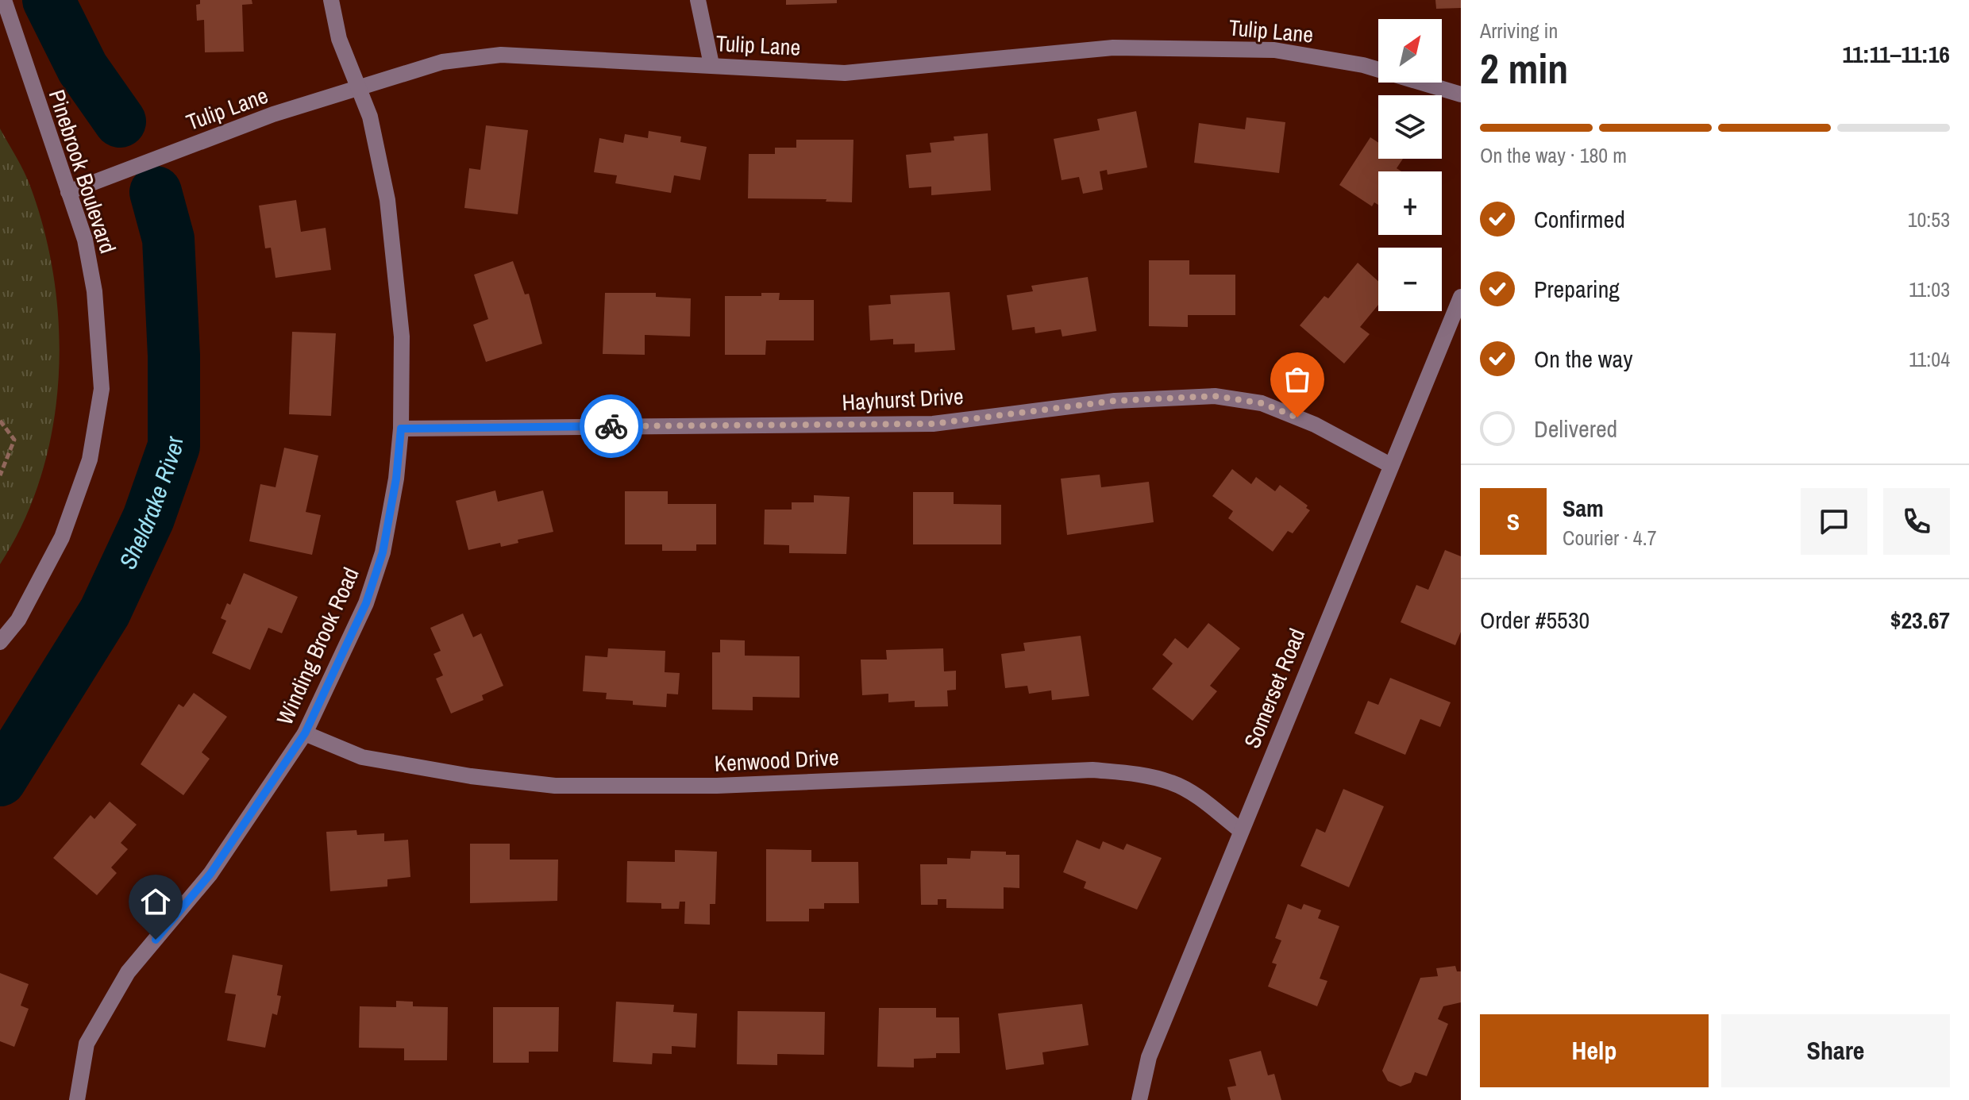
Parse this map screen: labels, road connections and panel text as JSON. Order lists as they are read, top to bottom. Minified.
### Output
{"streets":{"street":["Tulip Lane","Pinebrook Boulevard","Hayhurst Drive","Winding Brook Road","Somerset Road","Kenwood Drive"]},"crossings":[["Tulip Lane","Pinebrook Boulevard"],["Tulip Lane","Winding Brook Road"],["Hayhurst Drive","Winding Brook Road"],["Hayhurst Drive","Somerset Road"],["Winding Brook Road","Kenwood Drive"],["Somerset Road","Kenwood Drive"]],"water":["Sheldrake River"],"north":"top right","page":{"heading":["2 min","Arriving in","11:11–11:16"],"panel":["Sam","Courier · 4.7","Order #5530","$23.67"],"map_buttons":["+","−"],"bar":"On the way · 180 m","list":[["Confirmed","10:53"],["Preparing","11:03"],["On the way","11:04"],"Delivered"],"round":"S","buttons":["Help","Share"]}}
